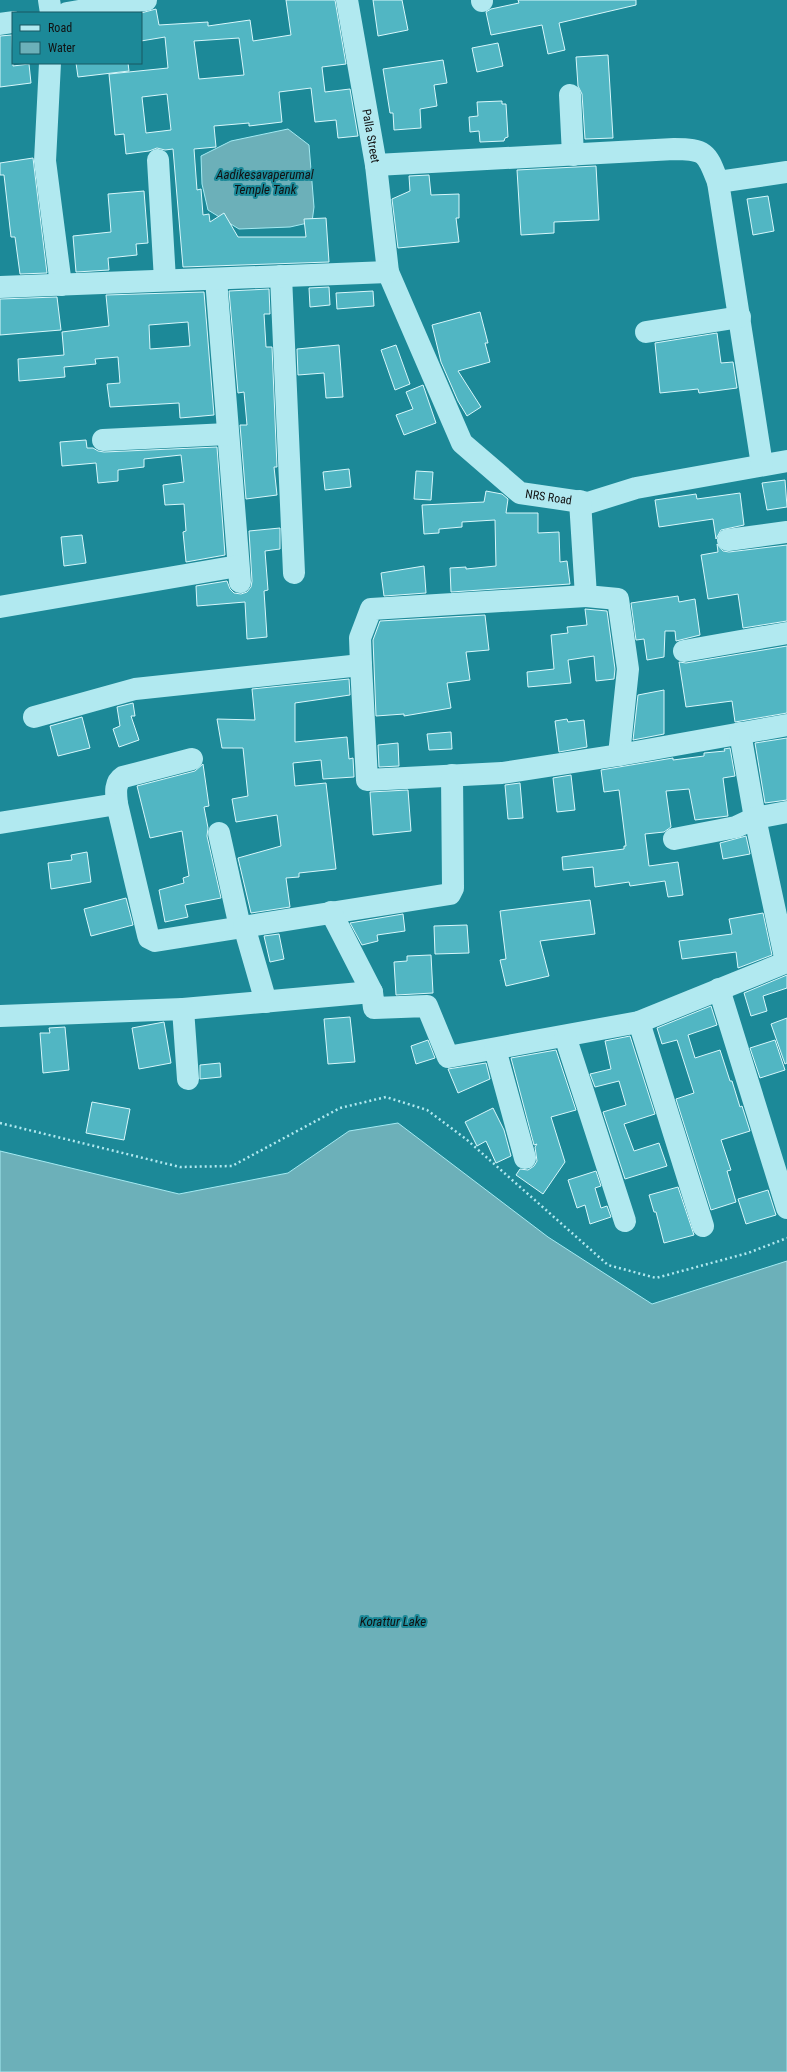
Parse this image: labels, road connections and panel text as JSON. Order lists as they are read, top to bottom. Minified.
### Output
{"streets":{"street":["Palla Street","NRS Road"]},"crossings":[["Palla Street","NRS Road"]],"water":["Aadikesavaperumal Temple Tank","Korattur Lake"],"legend":["Road","Water"]}
